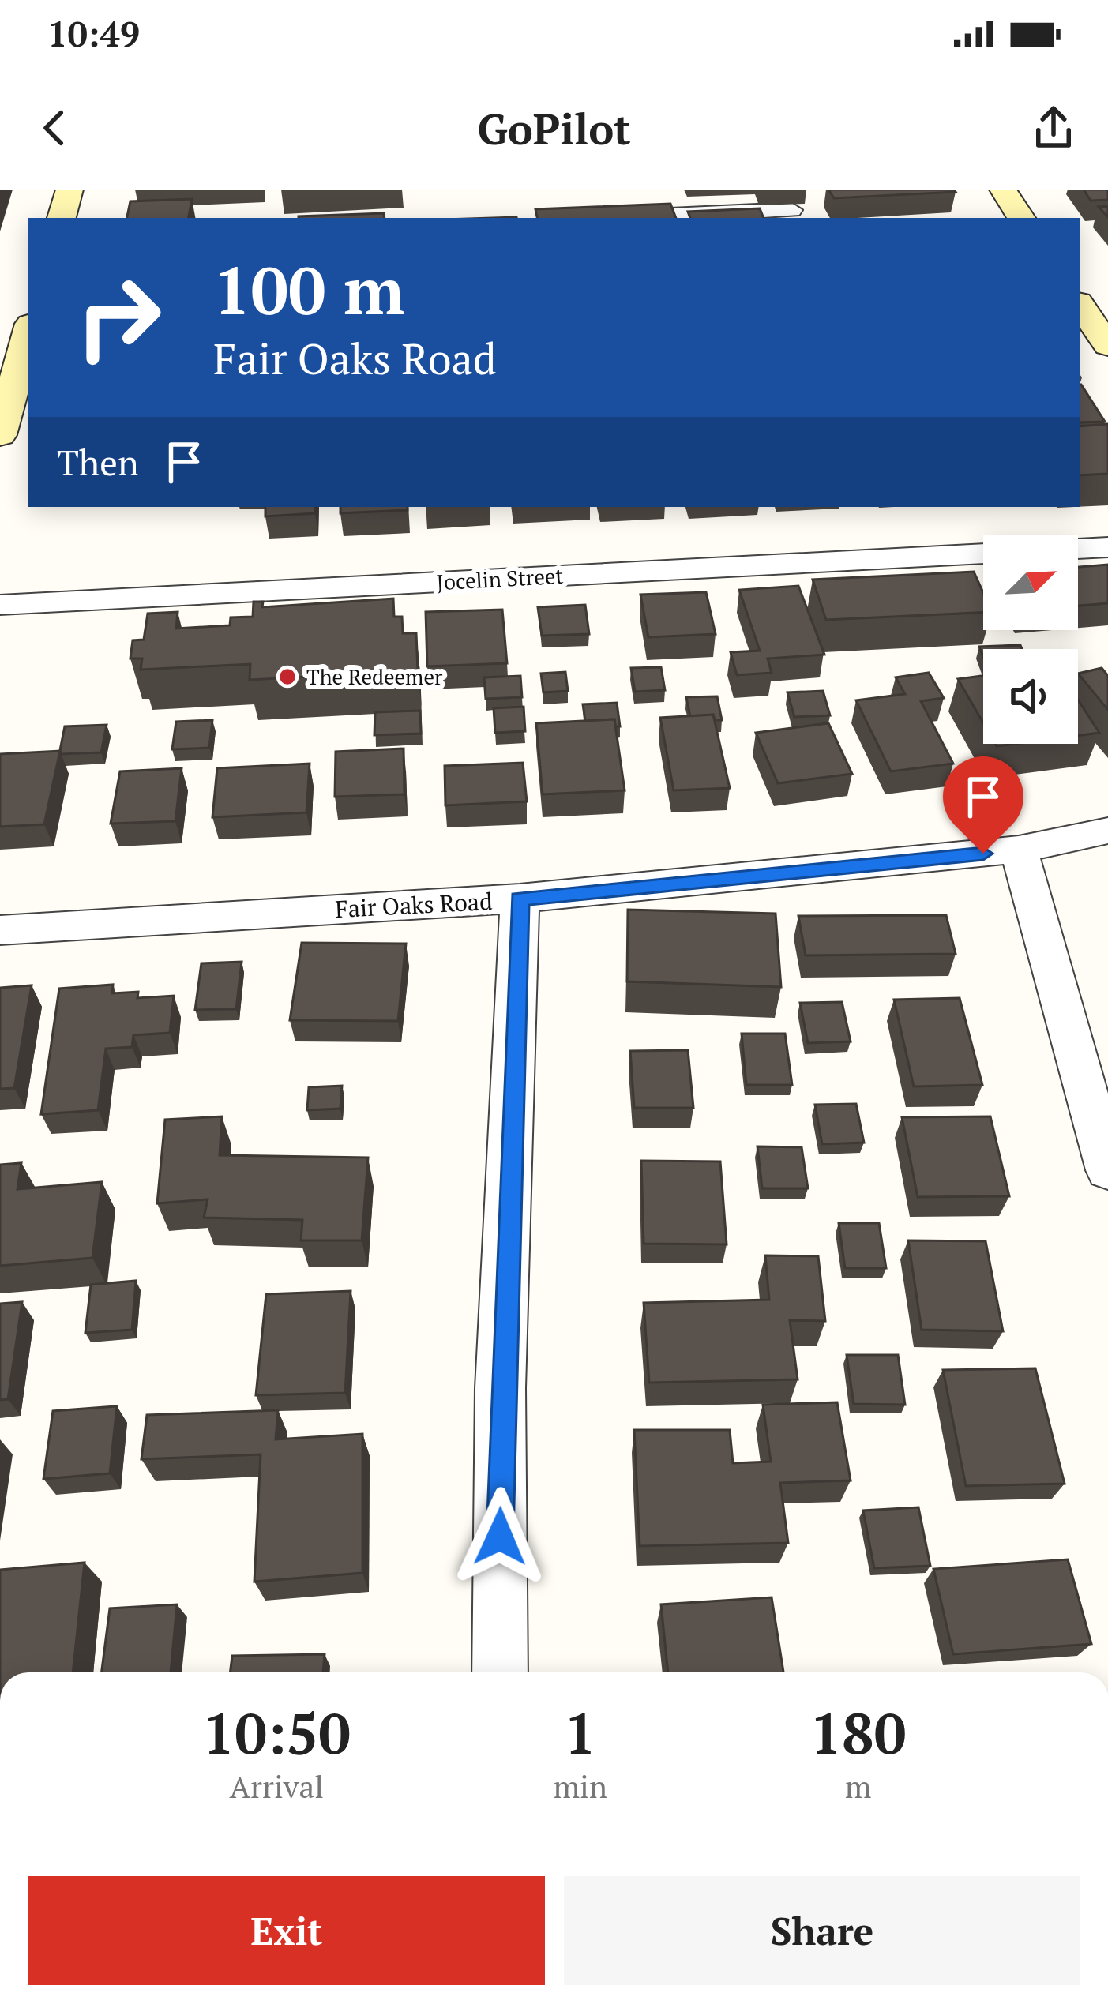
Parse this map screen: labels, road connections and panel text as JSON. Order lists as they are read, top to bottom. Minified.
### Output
{"streets":{"street":["Jocelin Street","Fair Oaks Road"]},"places":["The Redeemer"],"north":"top right","page":{"status":"10:49","header":"GoPilot","turn":["100 m","Fair Oaks Road"],"then":"Then","eta":["10:50","Arrival","1","min","180","m"],"buttons":["Exit","Share"]}}
